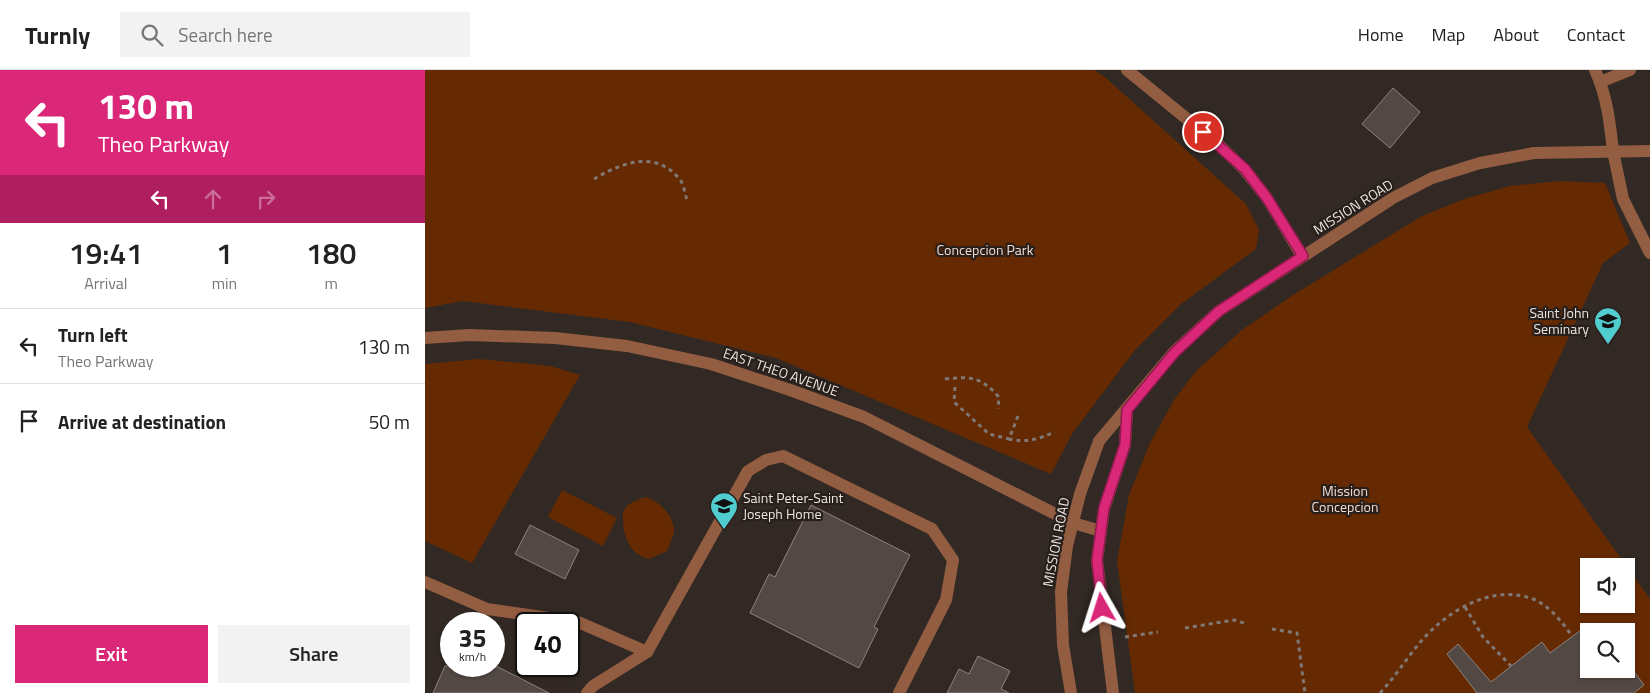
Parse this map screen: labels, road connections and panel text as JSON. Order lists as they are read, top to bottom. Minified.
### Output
{"streets":{"street":["MISSION ROAD","EAST THEO AVENUE"]},"crossings":[["MISSION ROAD","EAST THEO AVENUE"]],"parks":["Concepcion Park","Mission Concepcion"],"places":{"school or university":["Saint John Seminary","Saint Peter-Saint Joseph Home"]},"page":{"header":"Turnly","search":"Search here","nav":["Home","Map","About","Contact"],"turn":["130 m","Theo Parkway"],"eta":["19:41","Arrival","1","min","180","m"],"list":[{"name":"Turn left","note":"Theo Parkway","value":"130 m"},{"name":"Arrive at destination","value":"50 m"}],"speed":"35 km/h","limit":"40","buttons":["Exit","Share"]}}
